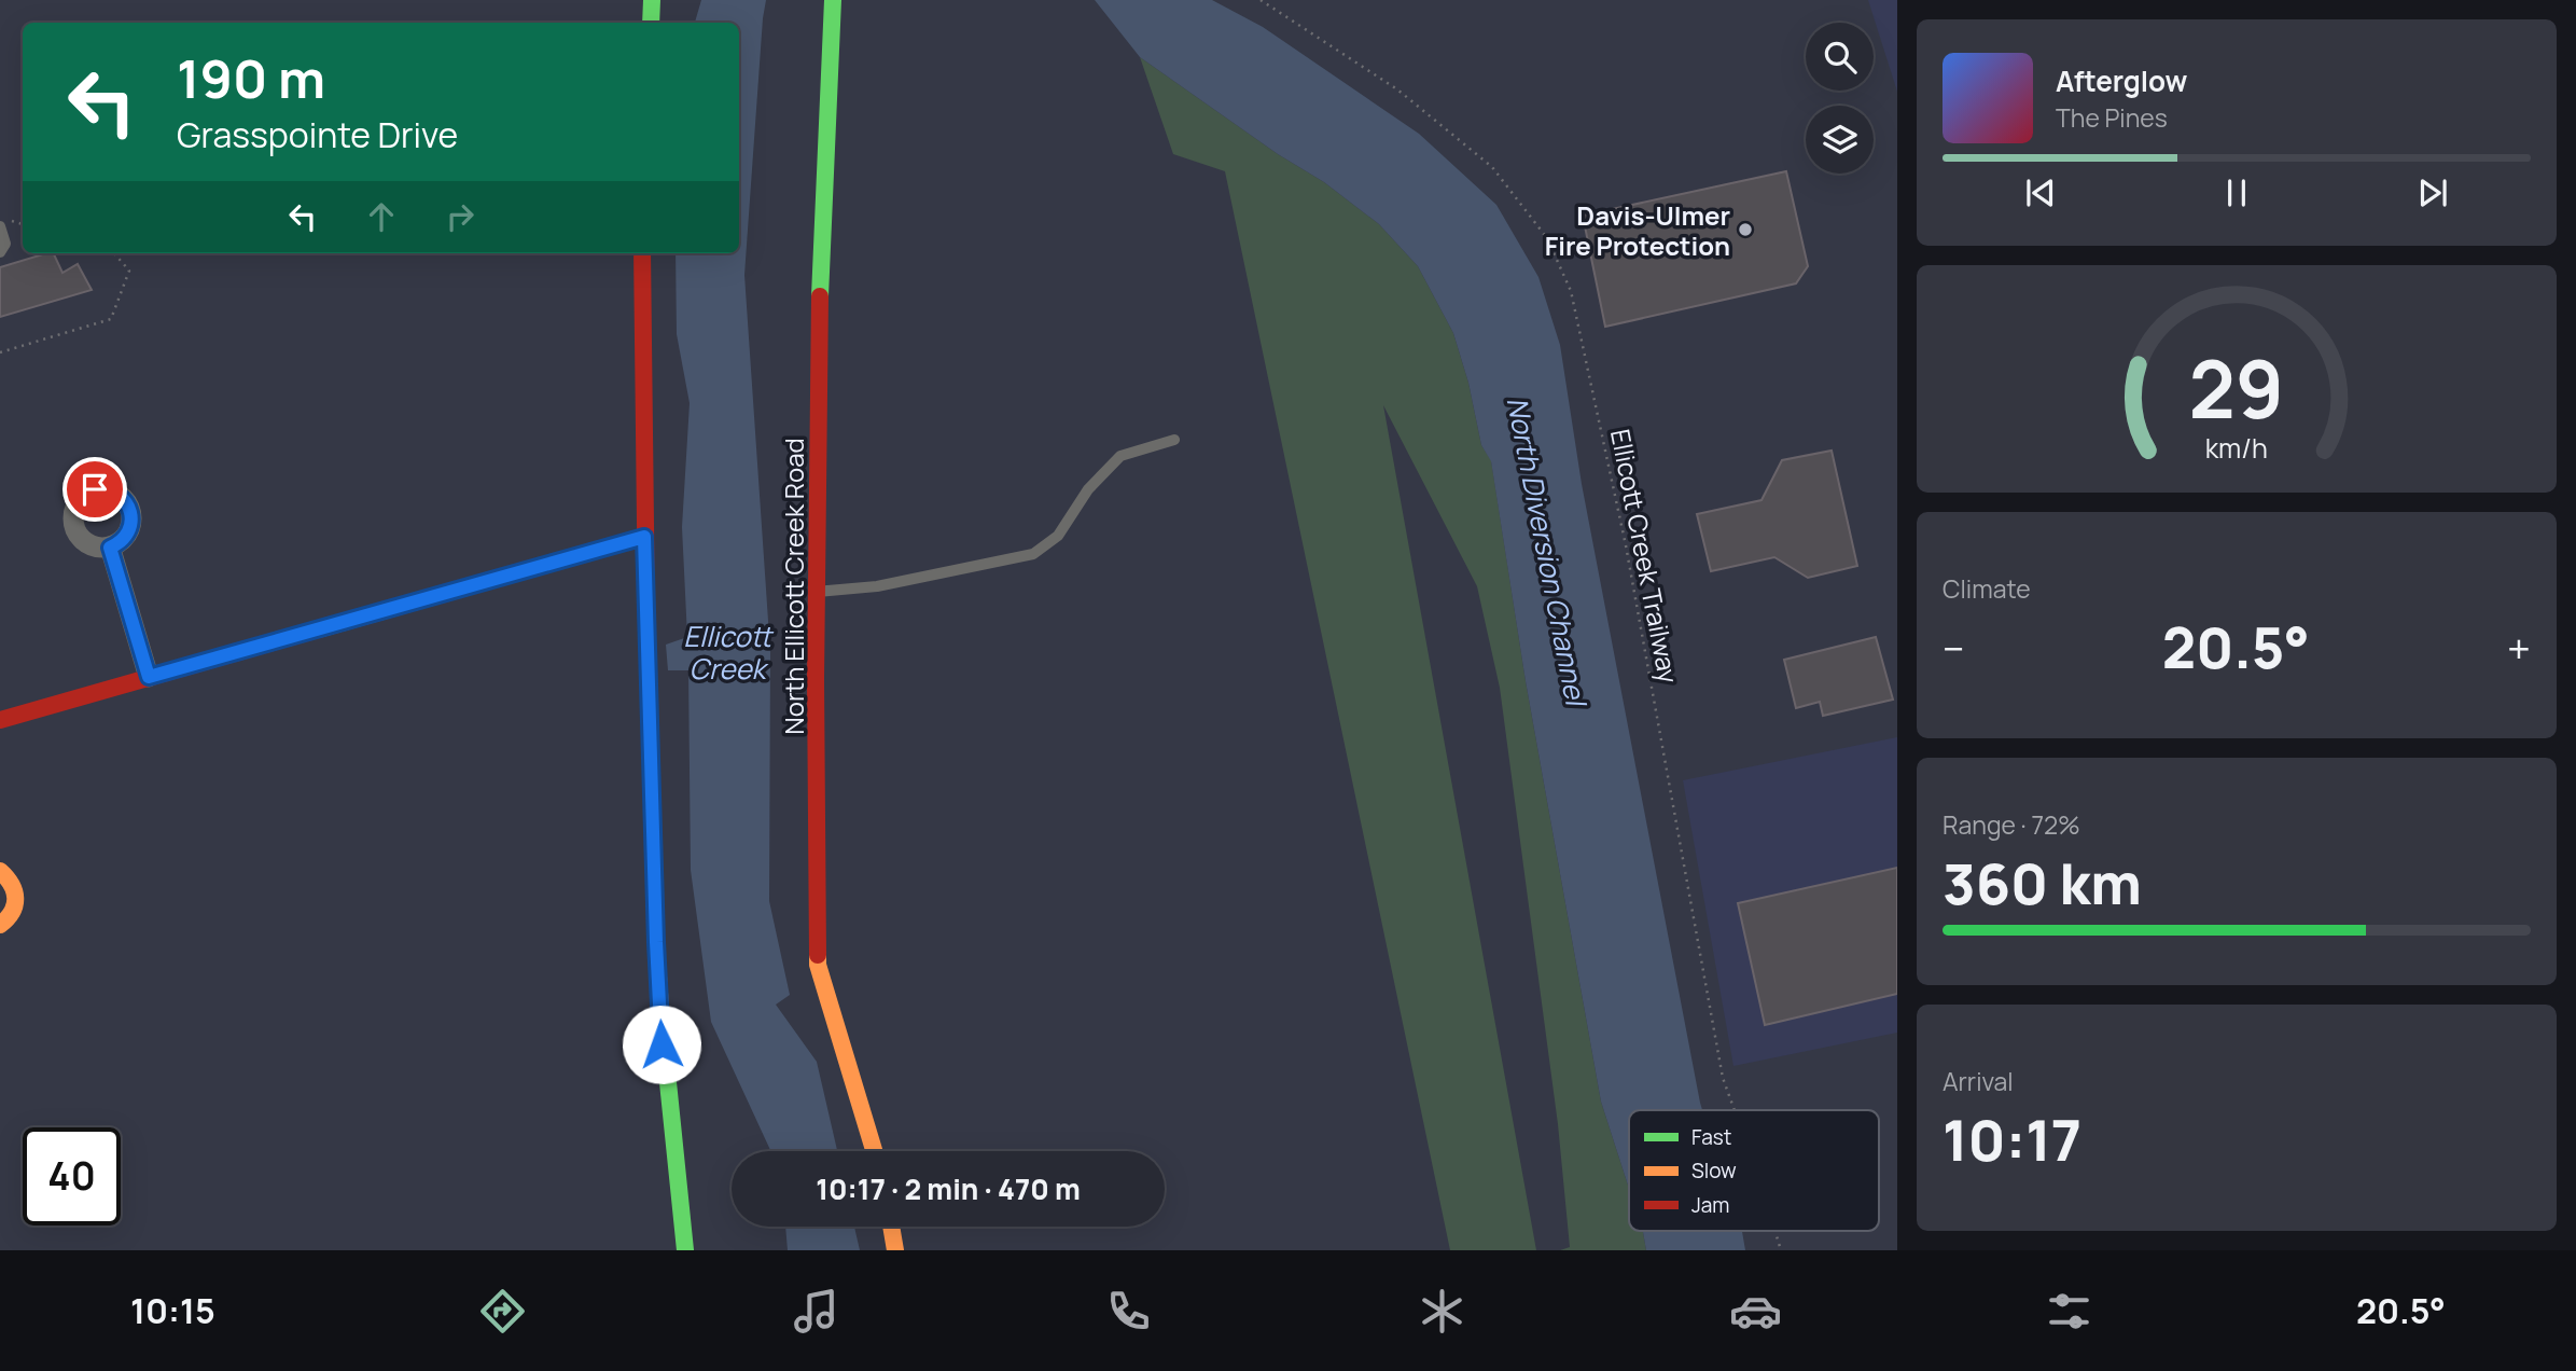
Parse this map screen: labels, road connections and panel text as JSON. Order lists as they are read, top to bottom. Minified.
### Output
{"streets":{"street":["North Ellicott Creek Road"],"path":["Ellicott Creek Trailway"]},"water":["North Diversion Channel","Ellicott Creek"],"places":["Davis-Ulmer Fire Protection"],"legend":["Fast","Slow","Jam"],"page":{"turn":["190 m","Grasspointe Drive"],"song":["Afterglow","The Pines"],"tile":["Climate",["Range · 72%","360 km"],["Arrival","10:17"]],"heat":["−","20.5°","+"],"limit":"40","trip":"10:17 · 2 min · 470 m","tabs":["10:15","20.5°"],"gauge":["29","km/h"]}}
